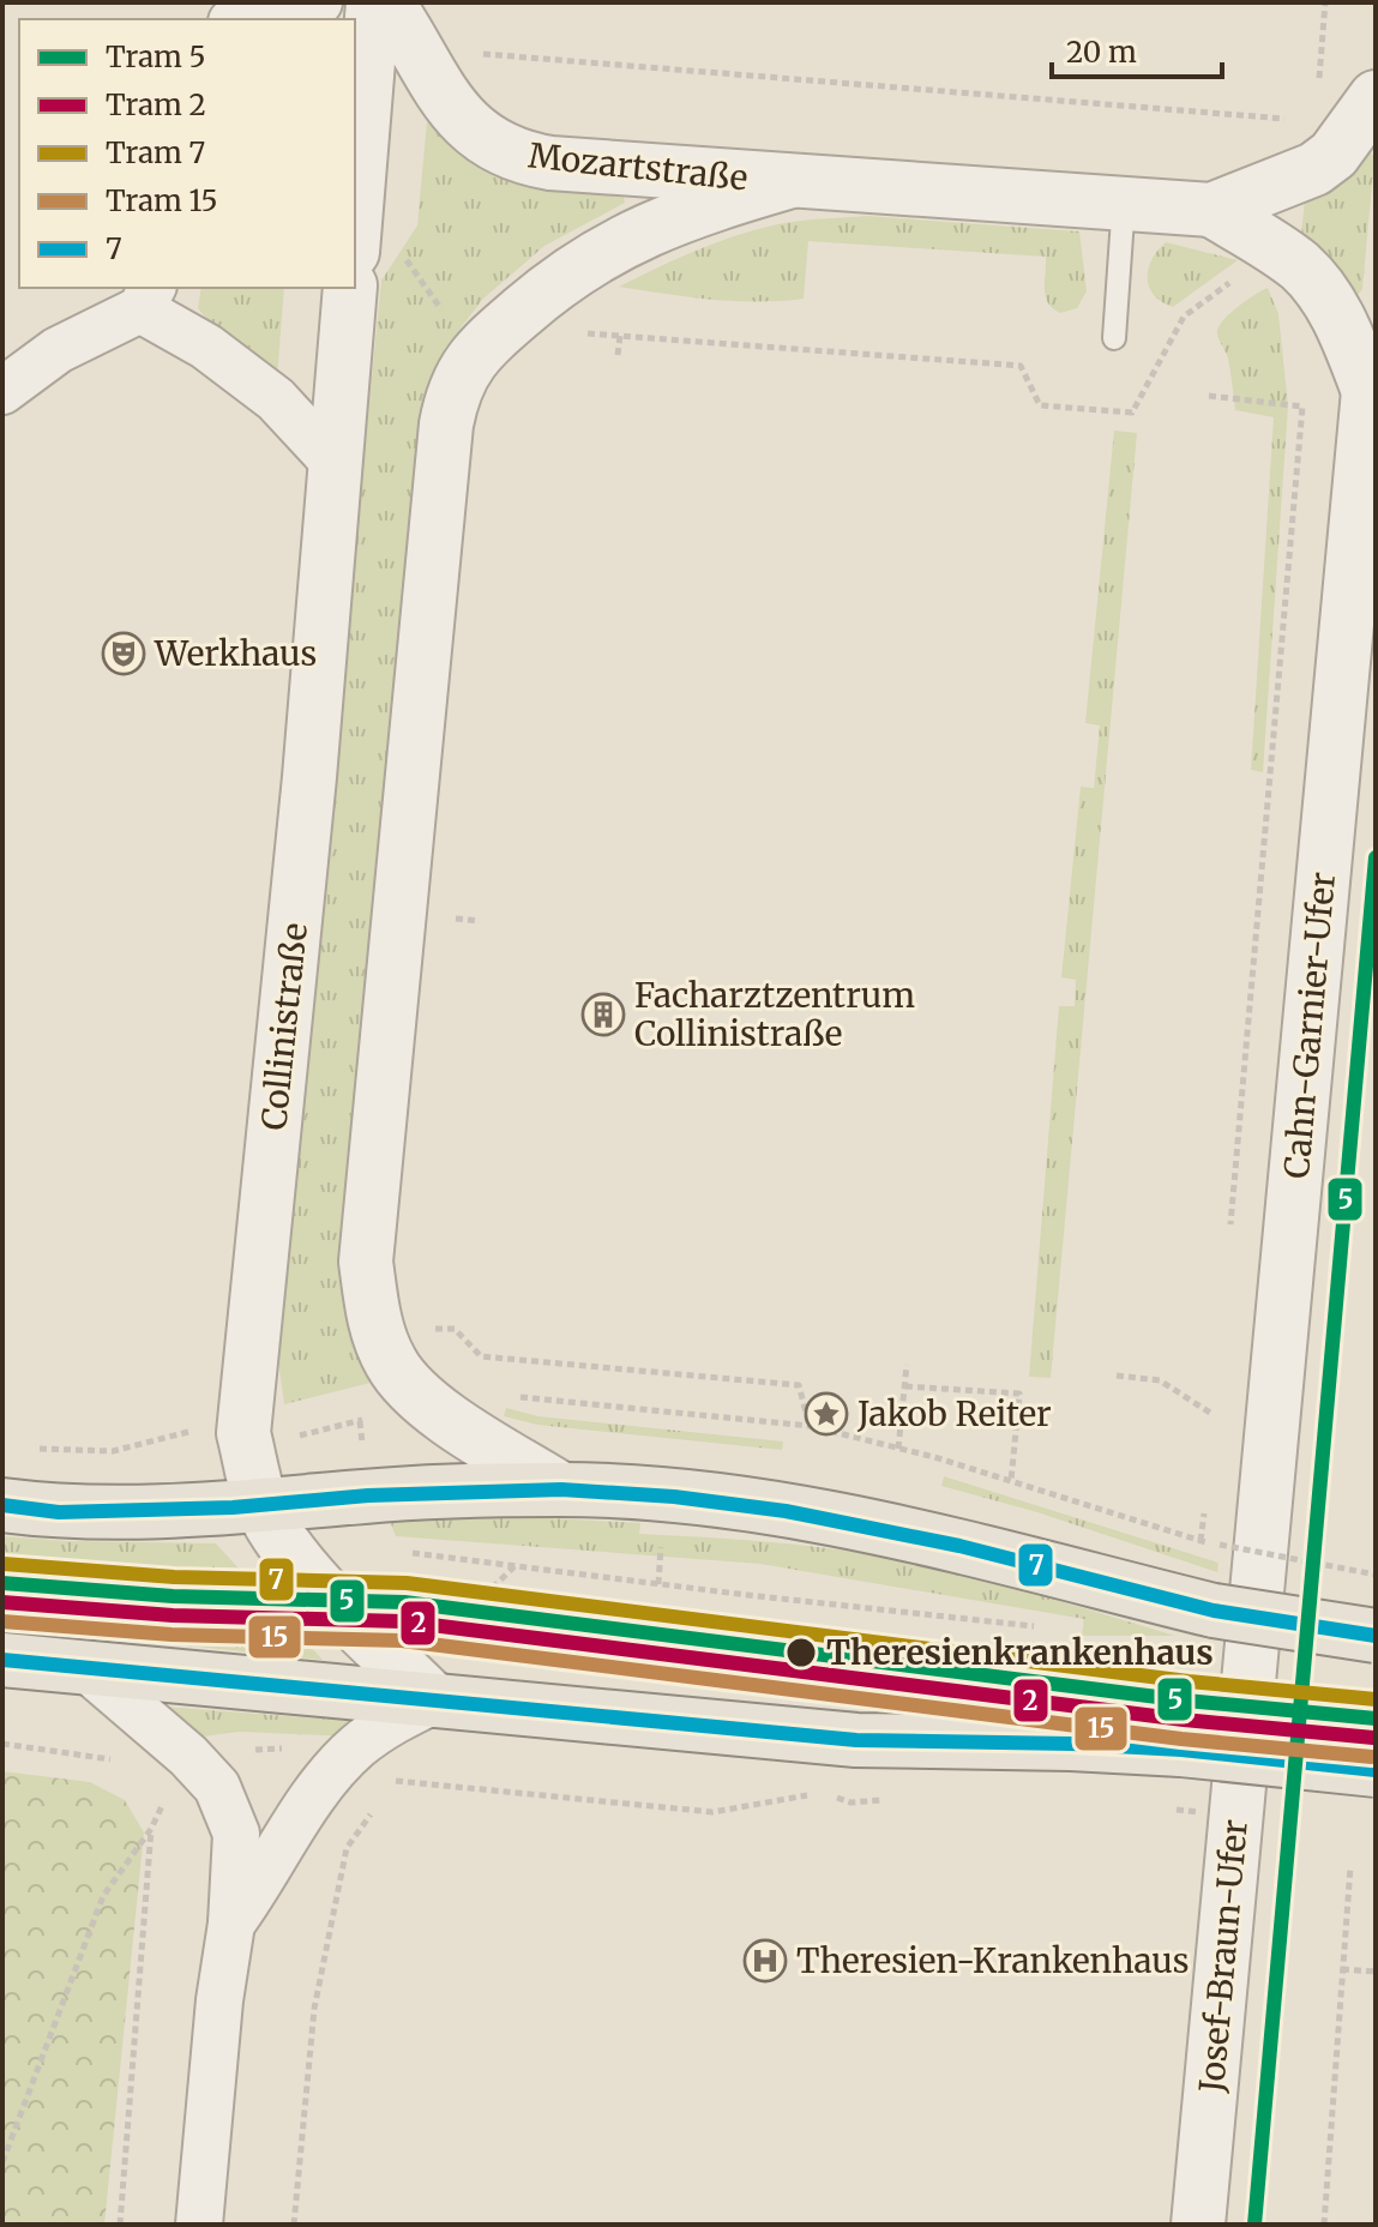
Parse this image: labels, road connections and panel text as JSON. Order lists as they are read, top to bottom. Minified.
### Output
{"streets":{"street":["Mozartstraße","Cahn-Garnier-Ufer","Collinistraße","Josef-Braun-Ufer"]},"crossings":[["Mozartstraße","Cahn-Garnier-Ufer"],["Cahn-Garnier-Ufer","Josef-Braun-Ufer"]],"places":{"theatre":["Werkhaus"],"building":["Facharztzentrum Collinistraße"],"place":["Jakob Reiter"],"other":["Theresienkrankenhaus"],"hospital":["Theresien-Krankenhaus"]},"lines":["tram line 5","transit line 7","tram line 7","tram line 2","tram line 15"],"legend":["Tram 5","Tram 2","Tram 7","Tram 15","7"],"scale_bar":"20 m"}
